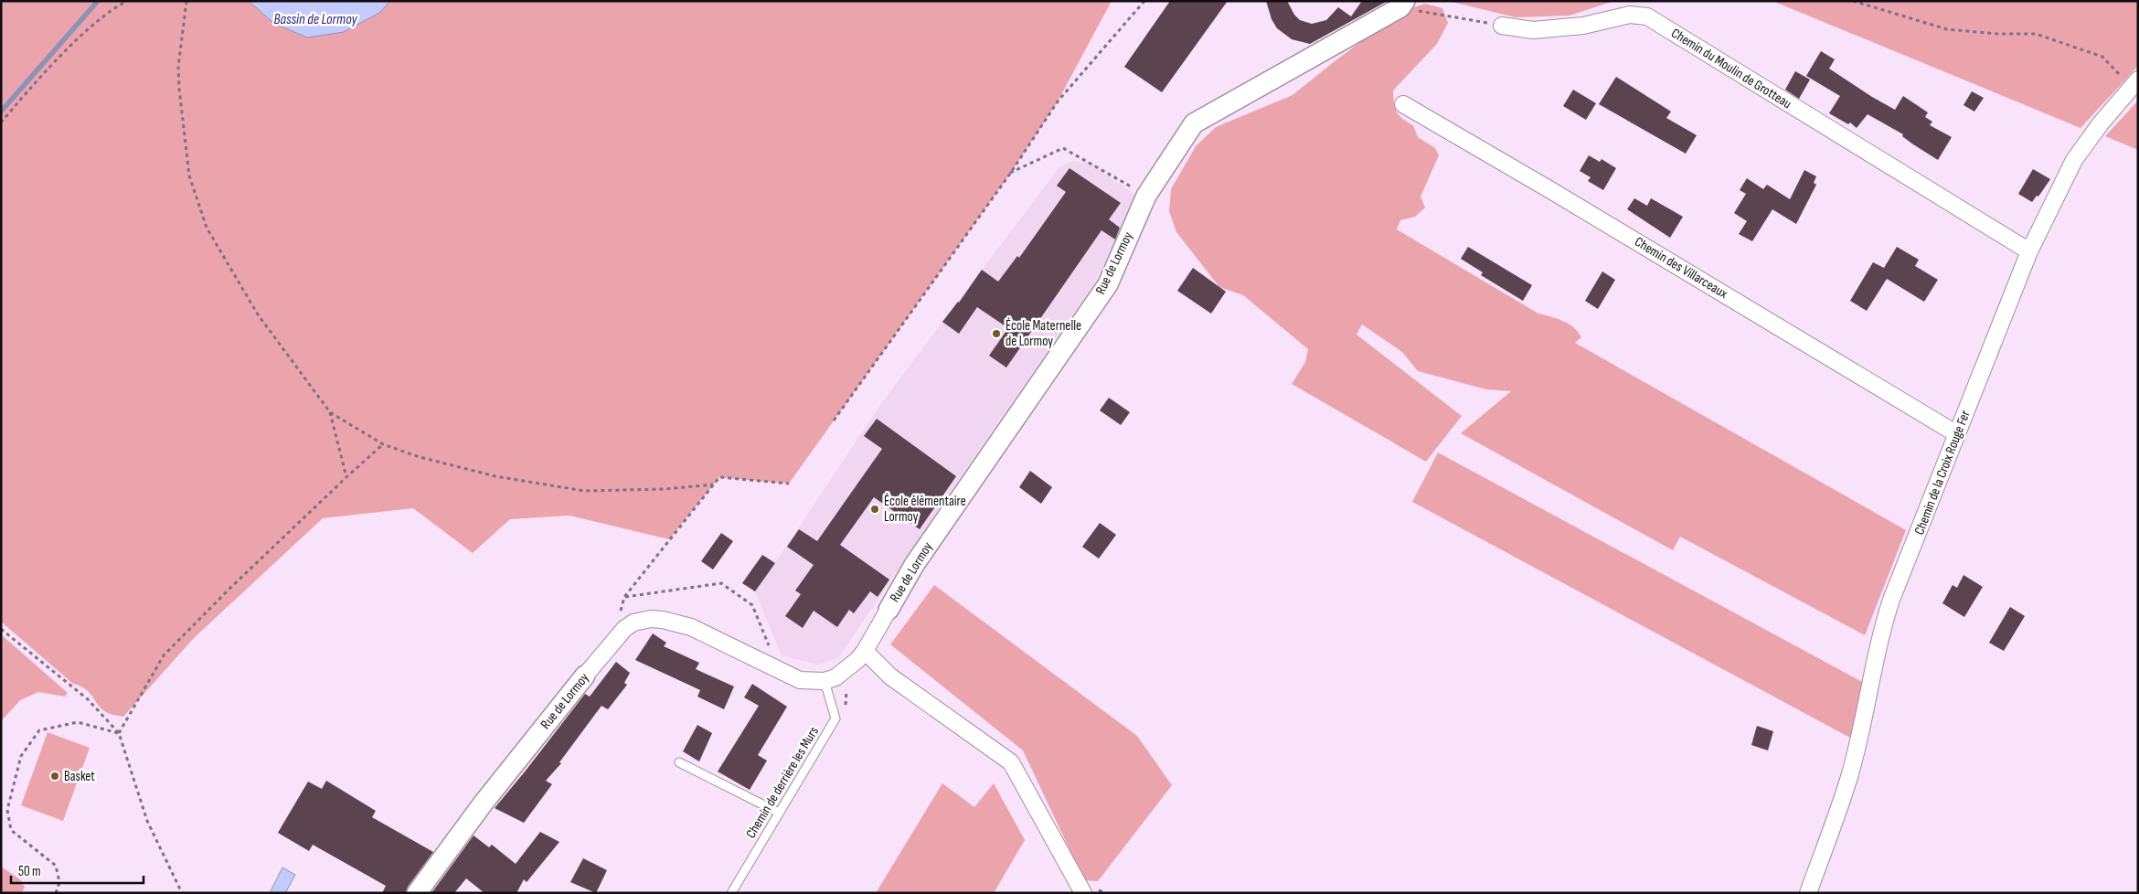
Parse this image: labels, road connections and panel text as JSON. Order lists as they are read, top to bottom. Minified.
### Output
{"streets":{"street":["Chemin du Moulin de Grotteau","Rue de Lormoy","Chemin des Villarceaux","Chemin de la Croix Rouge Fer"],"lane":["Chemin de derrière les Murs"]},"crossings":[["Chemin du Moulin de Grotteau","Chemin de la Croix Rouge Fer"],["Rue de Lormoy","Chemin de derrière les Murs"],["Chemin des Villarceaux","Chemin de la Croix Rouge Fer"]],"water":["Bassin de Lormoy"],"places":["École Maternelle de Lormoy","École élémentaire Lormoy","Basket"],"scale_bar":"50 m"}
